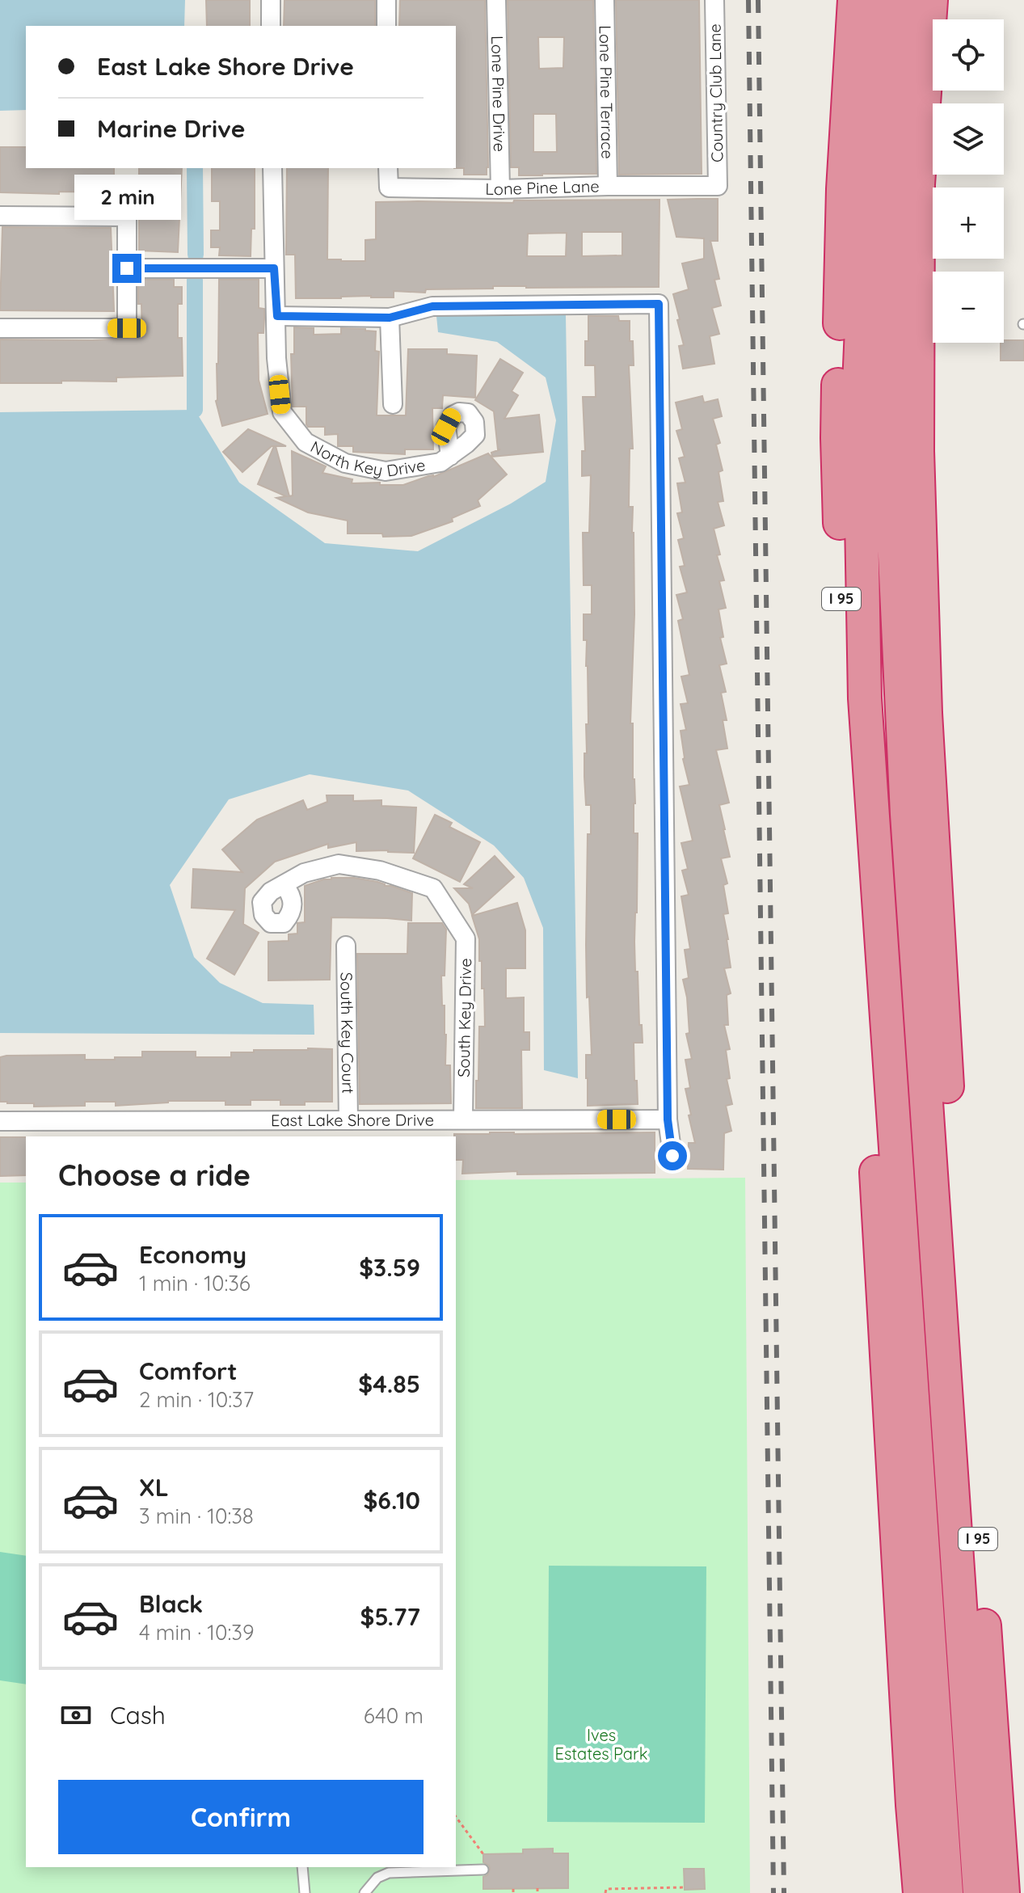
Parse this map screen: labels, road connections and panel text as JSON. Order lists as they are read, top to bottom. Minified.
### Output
{"streets":{"highway":["I 95"],"street":["Lone Pine Terrace","Country Club Lane","Lone Pine Drive","Lone Pine Lane","North Key Drive","South Key Drive","South Key Court","East Lake Shore Drive"]},"crossings":[["Lone Pine Terrace","Lone Pine Lane"],["Country Club Lane","Lone Pine Lane"],["Lone Pine Drive","Lone Pine Lane"],["South Key Drive","East Lake Shore Drive"],["South Key Court","East Lake Shore Drive"]],"parks":["Ives Estates Park"],"page":{"map_buttons":["+","−"],"banner":["East Lake Shore Drive","Marine Drive"],"bubble":"2 min","heading":"Choose a ride","list":[{"name":"Economy","note":"1 min · 10:36","value":"$3.59"},{"name":"Comfort","note":"2 min · 10:37","value":"$4.85"},{"name":"XL","note":"3 min · 10:38","value":"$6.10"},{"name":"Black","note":"4 min · 10:39","value":"$5.77"}],"pay":["Cash","640 m"],"buttons":"Confirm"}}
